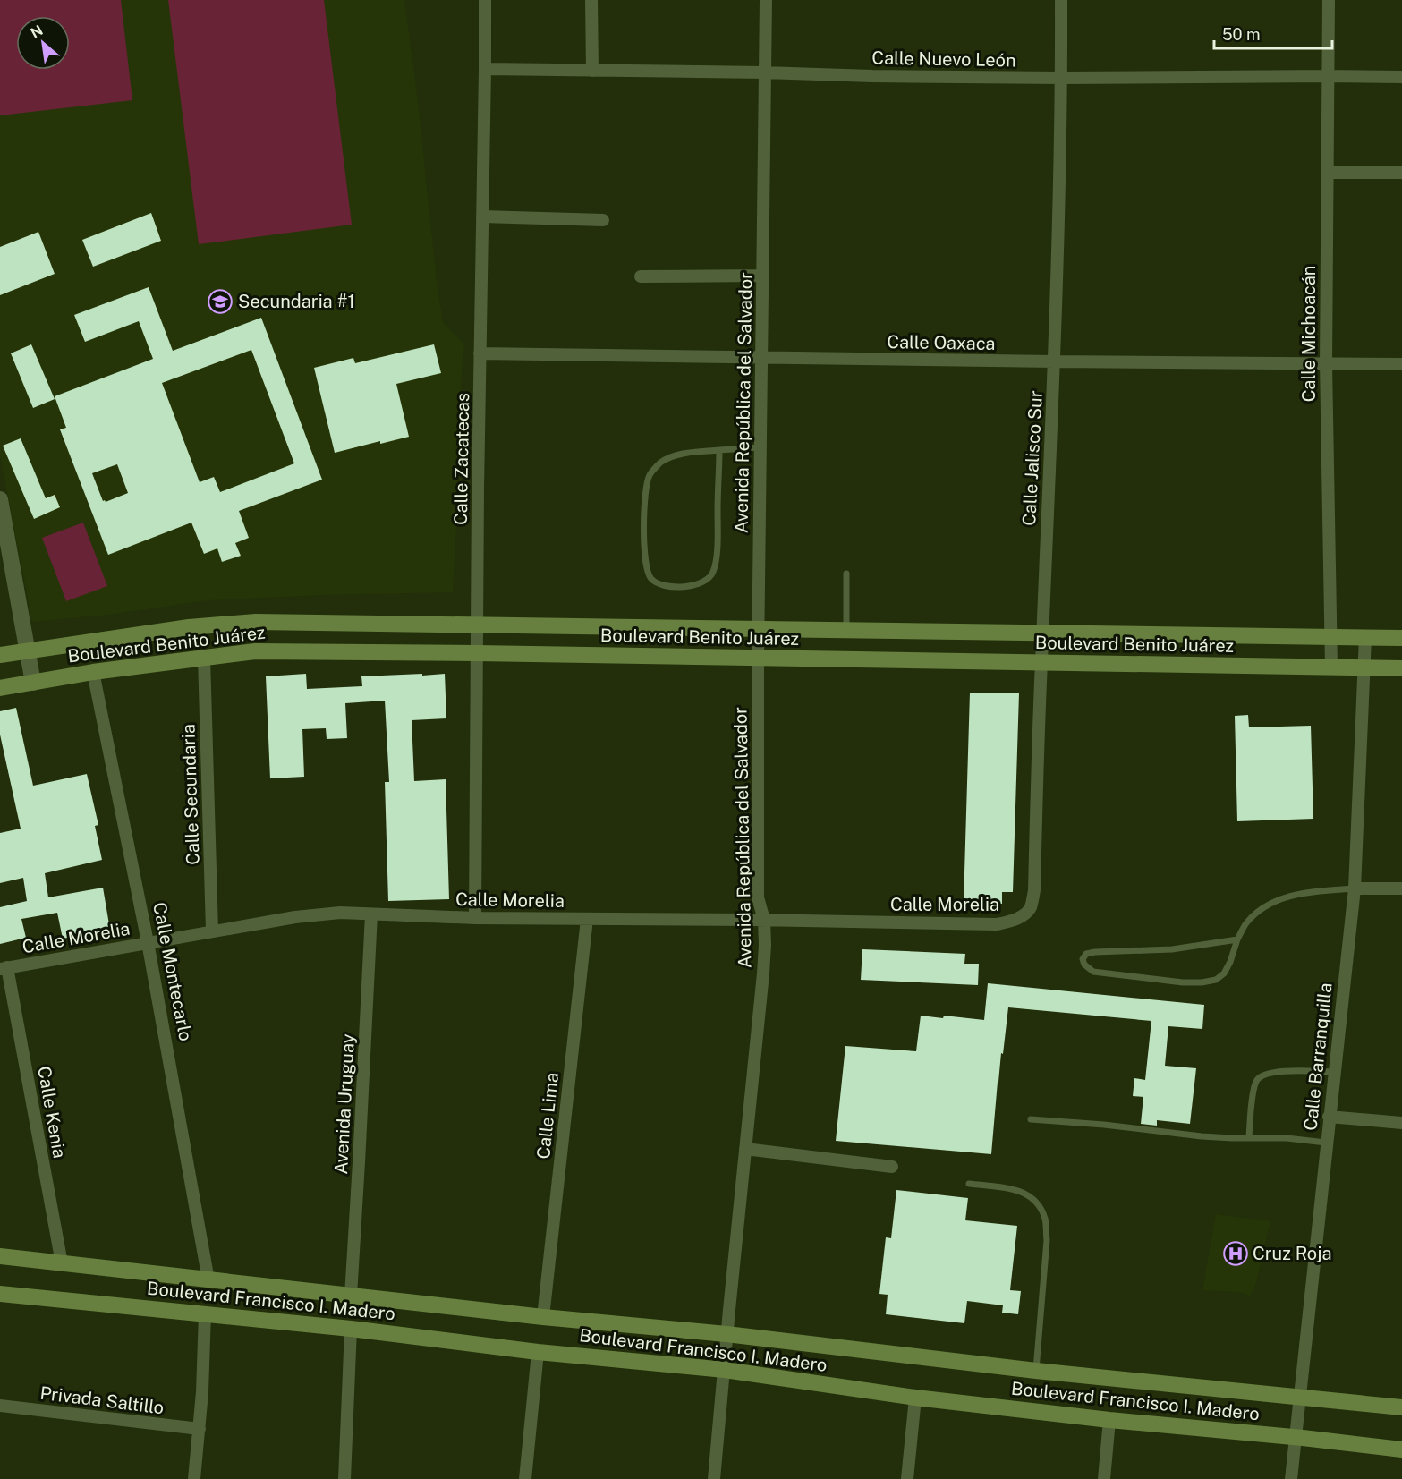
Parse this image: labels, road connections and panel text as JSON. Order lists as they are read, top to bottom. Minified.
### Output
{"streets":{"main road":["Boulevard Benito Juárez","Boulevard Francisco I. Madero"],"street":["Calle Nuevo León","Calle Michoacán","Calle Oaxaca","Avenida República del Salvador","Calle Jalisco Sur","Calle Zacatecas","Calle Secundaria","Calle Morelia","Calle Montecarlo","Calle Barranquilla","Avenida Uruguay","Calle Kenia","Calle Lima","Privada Saltillo"]},"crossings":[["Calle Nuevo León","Calle Michoacán"],["Calle Nuevo León","Avenida República del Salvador"],["Calle Nuevo León","Calle Jalisco Sur"],["Calle Nuevo León","Calle Zacatecas"],["Calle Michoacán","Calle Oaxaca"],["Calle Michoacán","Boulevard Benito Juárez"],["Calle Oaxaca","Avenida República del Salvador"],["Calle Oaxaca","Calle Jalisco Sur"],["Calle Oaxaca","Calle Zacatecas"],["Avenida República del Salvador","Boulevard Benito Juárez"],["Avenida República del Salvador","Calle Morelia"],["Avenida República del Salvador","Boulevard Francisco I. Madero"],["Calle Jalisco Sur","Boulevard Benito Juárez"],["Calle Jalisco Sur","Calle Morelia"],["Calle Zacatecas","Boulevard Benito Juárez"],["Calle Zacatecas","Calle Morelia"],["Boulevard Benito Juárez","Calle Secundaria"],["Boulevard Benito Juárez","Calle Montecarlo"],["Boulevard Benito Juárez","Calle Barranquilla"],["Calle Secundaria","Calle Morelia"],["Calle Morelia","Calle Montecarlo"],["Calle Morelia","Avenida Uruguay"],["Calle Morelia","Calle Kenia"],["Calle Morelia","Calle Lima"],["Calle Montecarlo","Boulevard Francisco I. Madero"],["Calle Barranquilla","Boulevard Francisco I. Madero"],["Avenida Uruguay","Boulevard Francisco I. Madero"],["Calle Kenia","Boulevard Francisco I. Madero"],["Calle Lima","Boulevard Francisco I. Madero"]],"places":{"school or university":["Secundaria #1"],"hospital":["Cruz Roja"]},"scale_bar":"50 m","north":"top left"}
